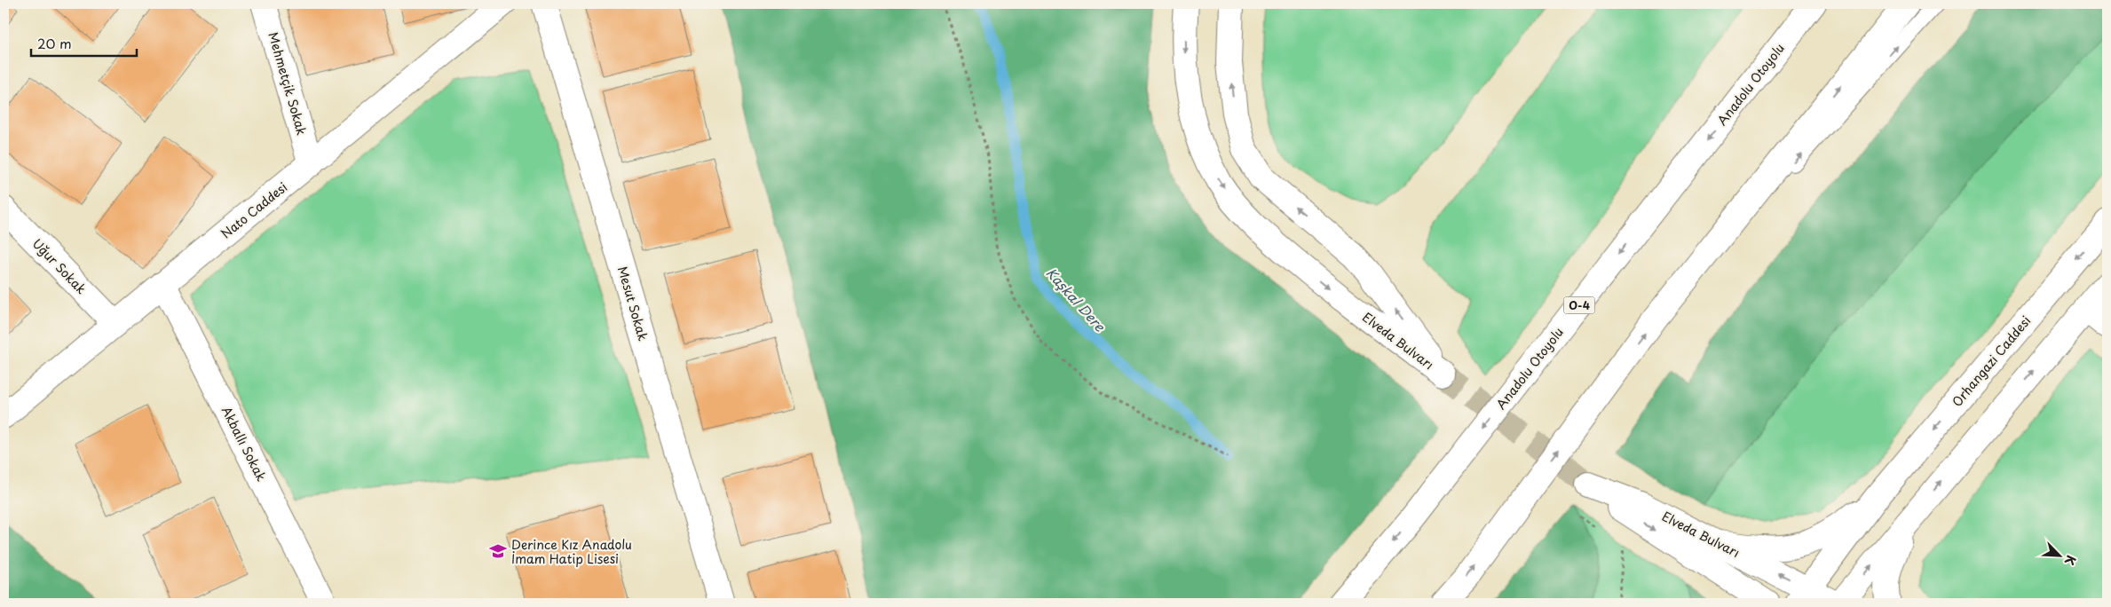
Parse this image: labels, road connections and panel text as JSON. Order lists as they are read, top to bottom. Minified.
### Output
{"streets":{"main road":["Mehmetçik Sokak","Anadolu Otoyolu","Nato Caddesi","Uğur Sokak","Mesut Sokak","O-4","Elveda Bulvarı","Orhangazi Caddesi","Akballı Sokak"]},"crossings":[["Mehmetçik Sokak","Nato Caddesi"],["Nato Caddesi","Uğur Sokak"],["Nato Caddesi","Akballı Sokak"],["Elveda Bulvarı","Orhangazi Caddesi"]],"water":["Kaşkal Dere"],"places":{"school or university":["Derince Kız Anadolu İmam Hatip Lisesi"]},"scale_bar":"20 m","north":"bottom right"}
